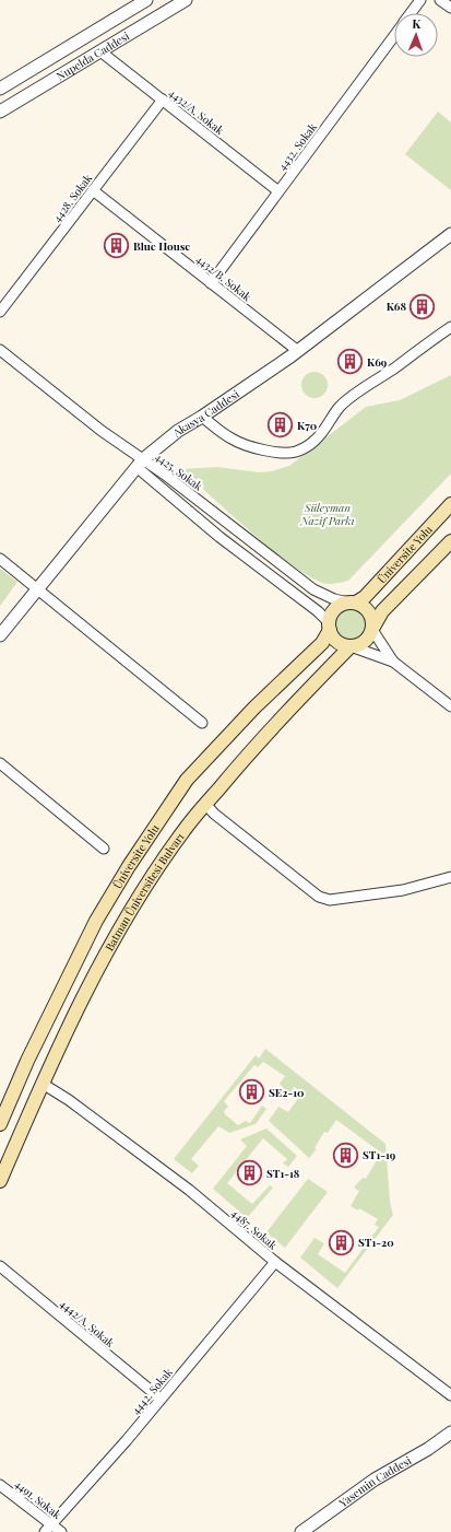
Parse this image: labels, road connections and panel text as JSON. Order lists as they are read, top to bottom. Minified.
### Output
{"streets":{"main road":["Üniversite Yolu","Batman Üniversitesi Bulvarı"],"street":["Nupelda Caddesi","4432/A. Sokak","4432. Sokak","4428. Sokak","4432/B. Sokak","Akasya Caddesi","4425. Sokak","4487. Sokak","4442/A. Sokak","4442. Sokak","Yasemin Caddesi","4491. Sokak"]},"crossings":[["Nupelda Caddesi","4432/A. Sokak"],["4432/A. Sokak","4432. Sokak"],["4432/A. Sokak","4428. Sokak"],["4432. Sokak","4432/B. Sokak"],["4428. Sokak","4432/B. Sokak"],["4432/B. Sokak","Akasya Caddesi"],["Akasya Caddesi","4425. Sokak"],["4425. Sokak","Üniversite Yolu"],["4425. Sokak","Batman Üniversitesi Bulvarı"],["Üniversite Yolu","Batman Üniversitesi Bulvarı"],["Batman Üniversitesi Bulvarı","4487. Sokak"],["4487. Sokak","4442. Sokak"],["4442/A. Sokak","4442. Sokak"],["4442. Sokak","4491. Sokak"]],"parks":["Süleyman Nazif Parkı"],"places":{"building":["Blue House","K68","K69","K70","SE2-10","ST1-19","ST1-18","ST1-20"]},"north":"top"}
